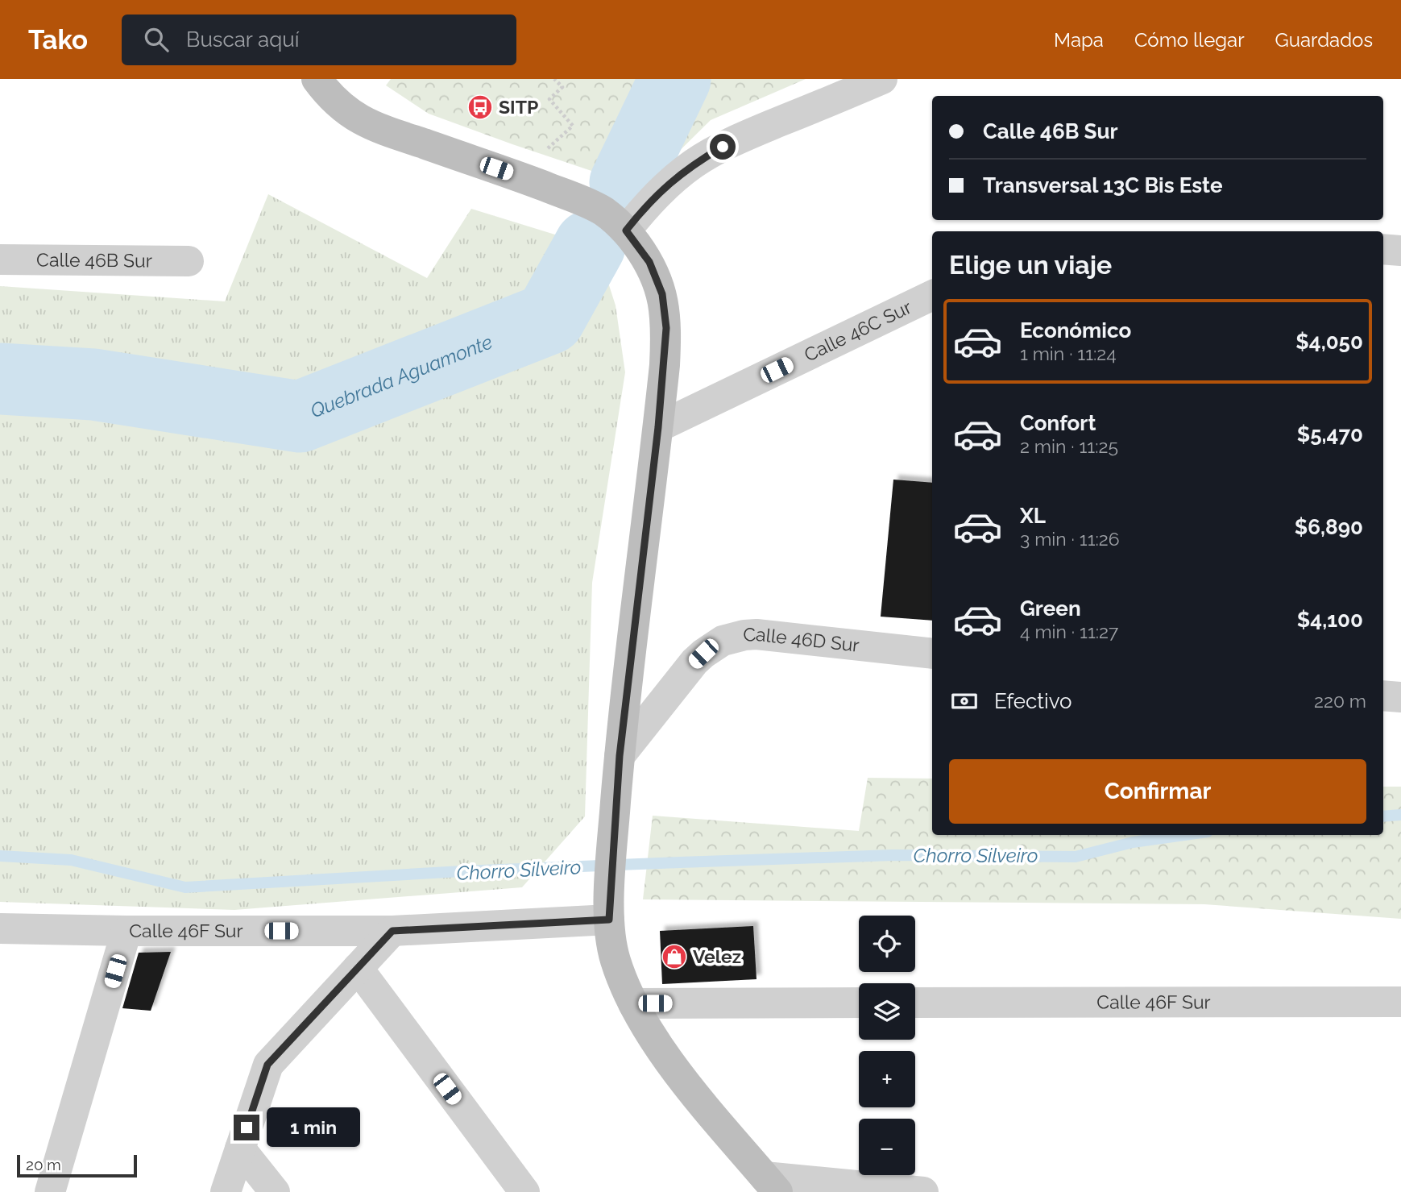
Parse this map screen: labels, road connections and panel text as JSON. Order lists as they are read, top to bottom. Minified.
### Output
{"streets":{"street":["Calle 46B Sur","Calle 46C Sur","Calle 46D Sur","Calle 46F Sur"]},"water":["Quebrada Aguamonte","Chorro Silveiro"],"places":{"bus stop":["SITP"],"shop":["Velez"]},"scale_bar":"20 m","page":{"header":"Tako","search":"Buscar aquí","nav":["Mapa","Cómo llegar","Guardados"],"banner":["Calle 46B Sur","Transversal 13C Bis Este"],"heading":"Elige un viaje","list":[{"name":"Económico","note":"1 min · 11:24","value":"$4,050"},{"name":"Confort","note":"2 min · 11:25","value":"$5,470"},{"name":"XL","note":"3 min · 11:26","value":"$6,890"},{"name":"Green","note":"4 min · 11:27","value":"$4,100"}],"pay":["Efectivo","220 m"],"buttons":"Confirmar","map_buttons":["+","−"],"bubble":"1 min","scale":"20 m"}}
